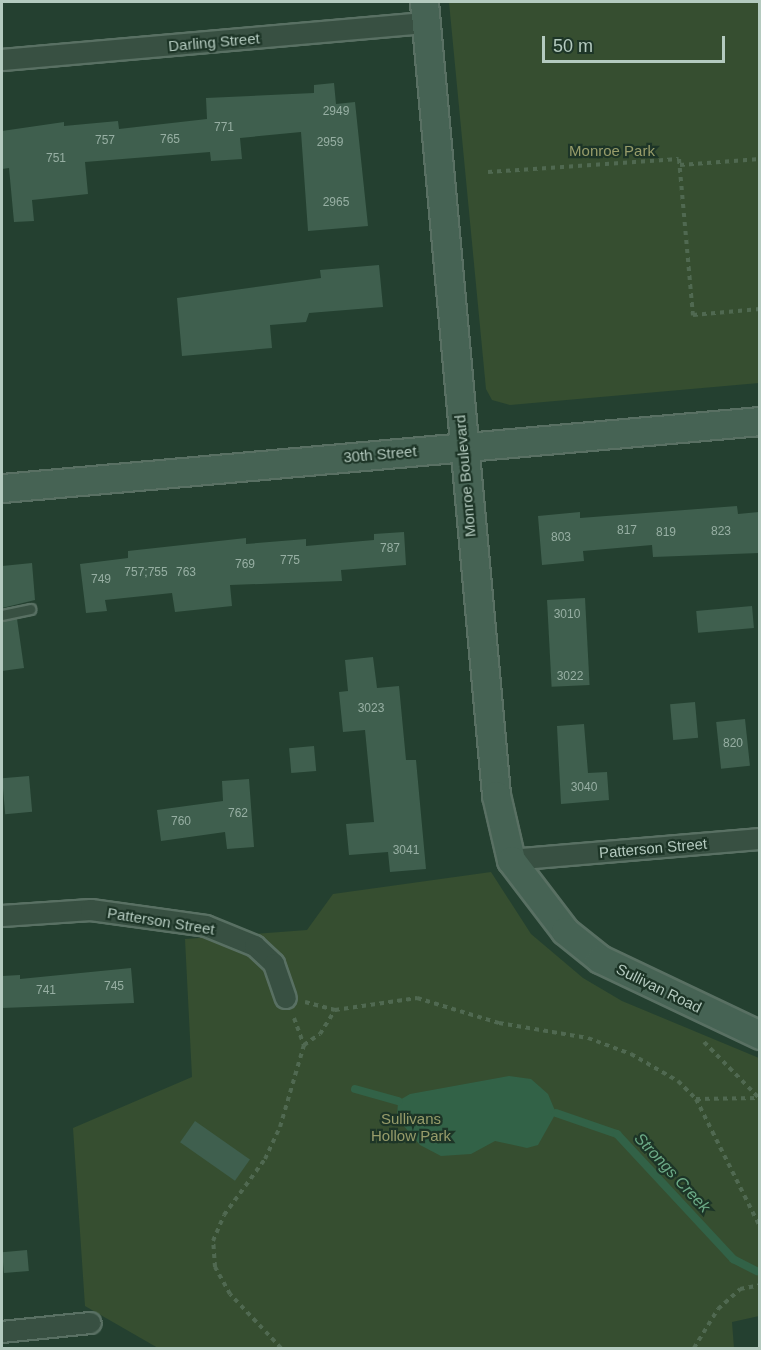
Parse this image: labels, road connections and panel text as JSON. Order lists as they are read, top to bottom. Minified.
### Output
{"streets":{"street":["Darling Street","30th Street","Monroe Boulevard","Patterson Street","Sullivan Road"]},"crossings":[["Darling Street","Monroe Boulevard"],["30th Street","Monroe Boulevard"],["Monroe Boulevard","Patterson Street"],["Monroe Boulevard","Sullivan Road"]],"water":["Strongs Creek"],"parks":["Monroe Park","Sullivans Hollow Park"],"house_numbers":["2949","771","765","757","2959","751","2965","817","823","819","803","787","775","769","757;755","763","749","3010","3022","3023","820","3040","762","760","3041","745","741"],"scale_bar":"50 m"}
